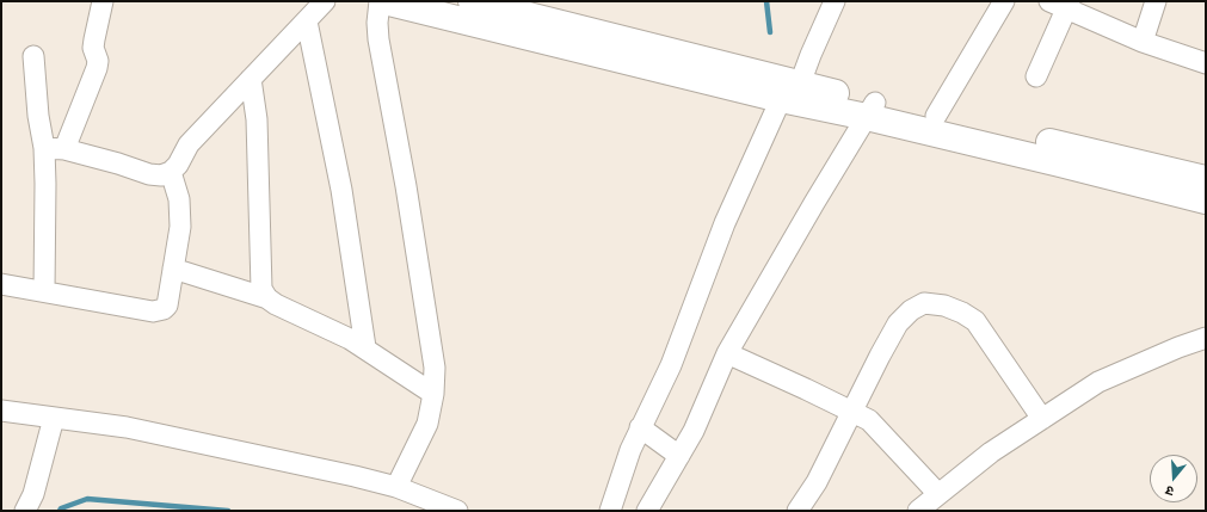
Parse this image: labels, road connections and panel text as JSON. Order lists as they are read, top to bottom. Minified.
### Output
{"north":"bottom"}
